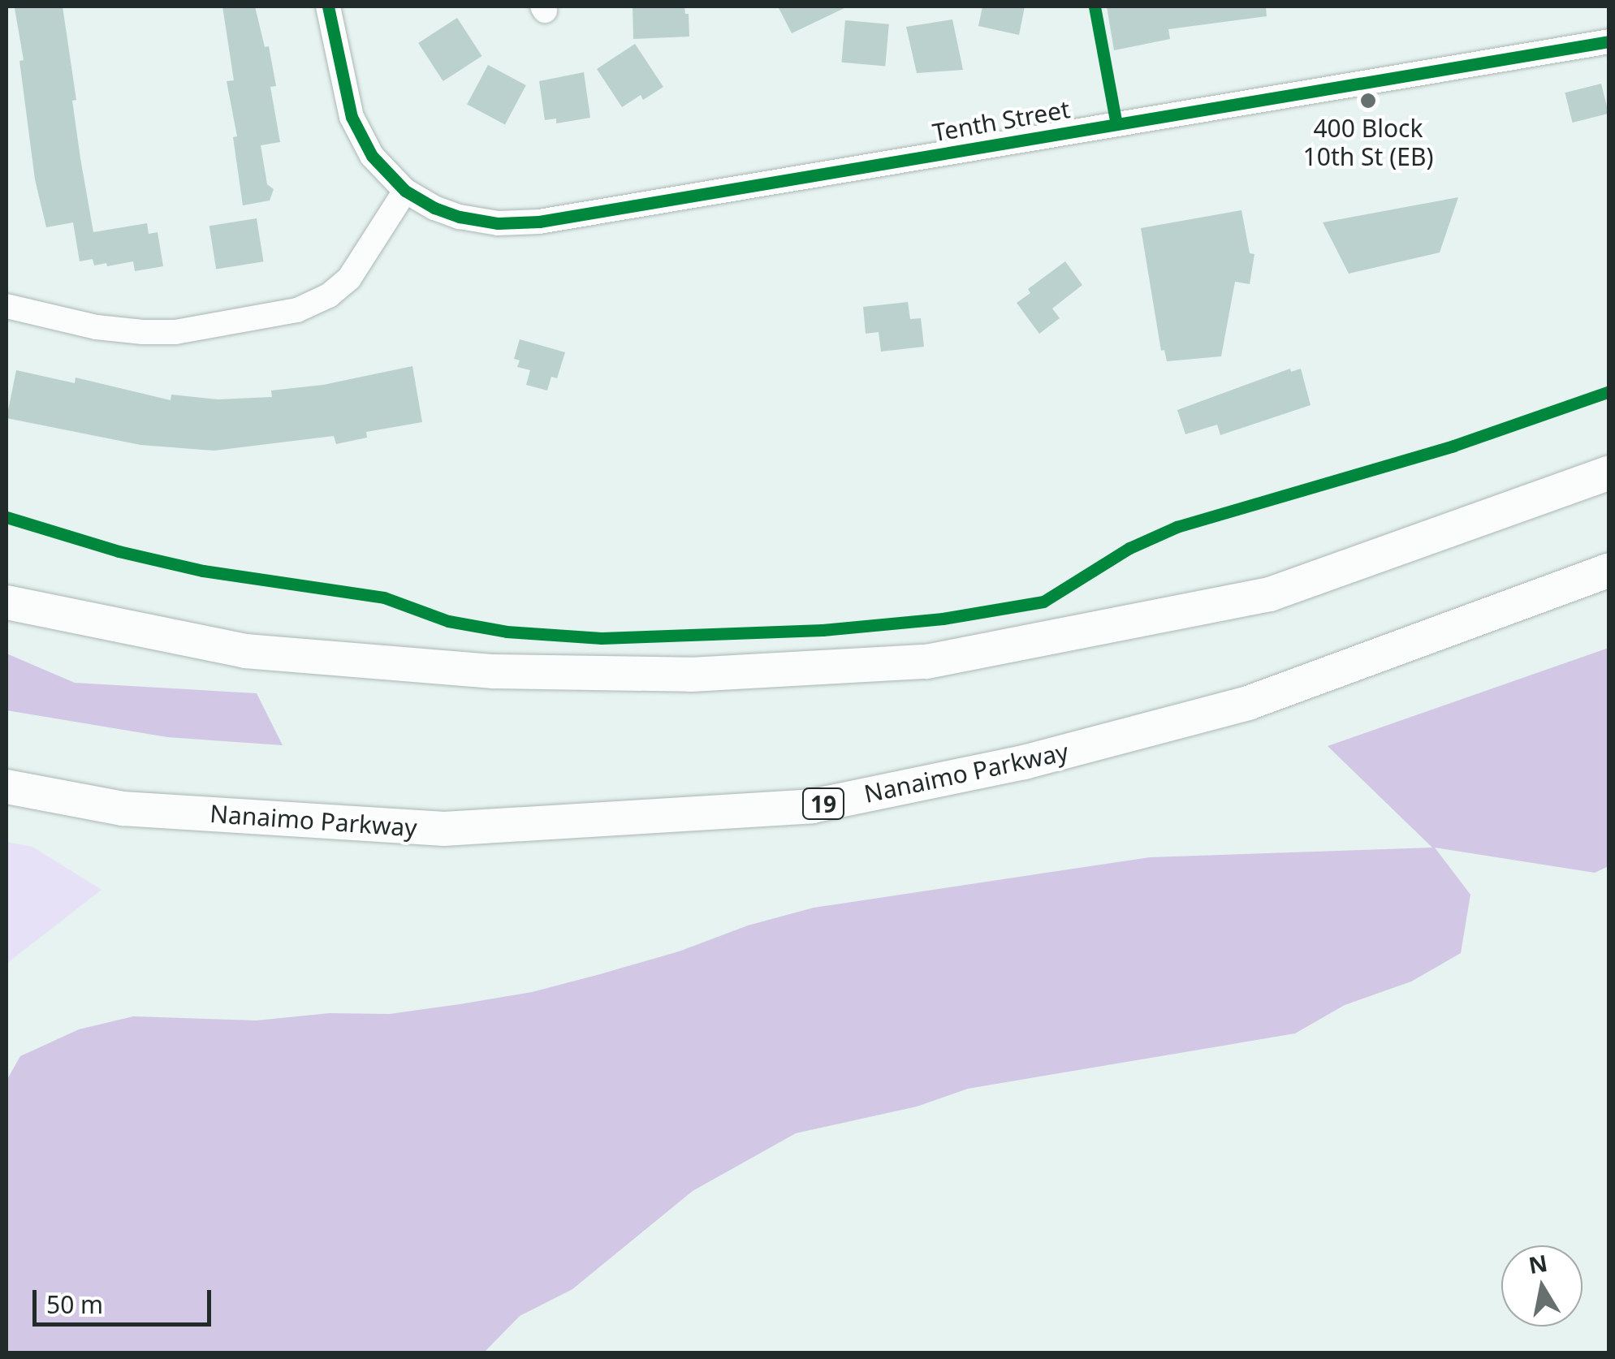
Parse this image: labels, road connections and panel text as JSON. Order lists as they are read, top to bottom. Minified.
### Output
{"streets":{"highway":["Nanaimo Parkway","19"],"street":["Tenth Street"]},"places":["400 Block 10th St (EB)"],"scale_bar":"50 m","north":"top"}
